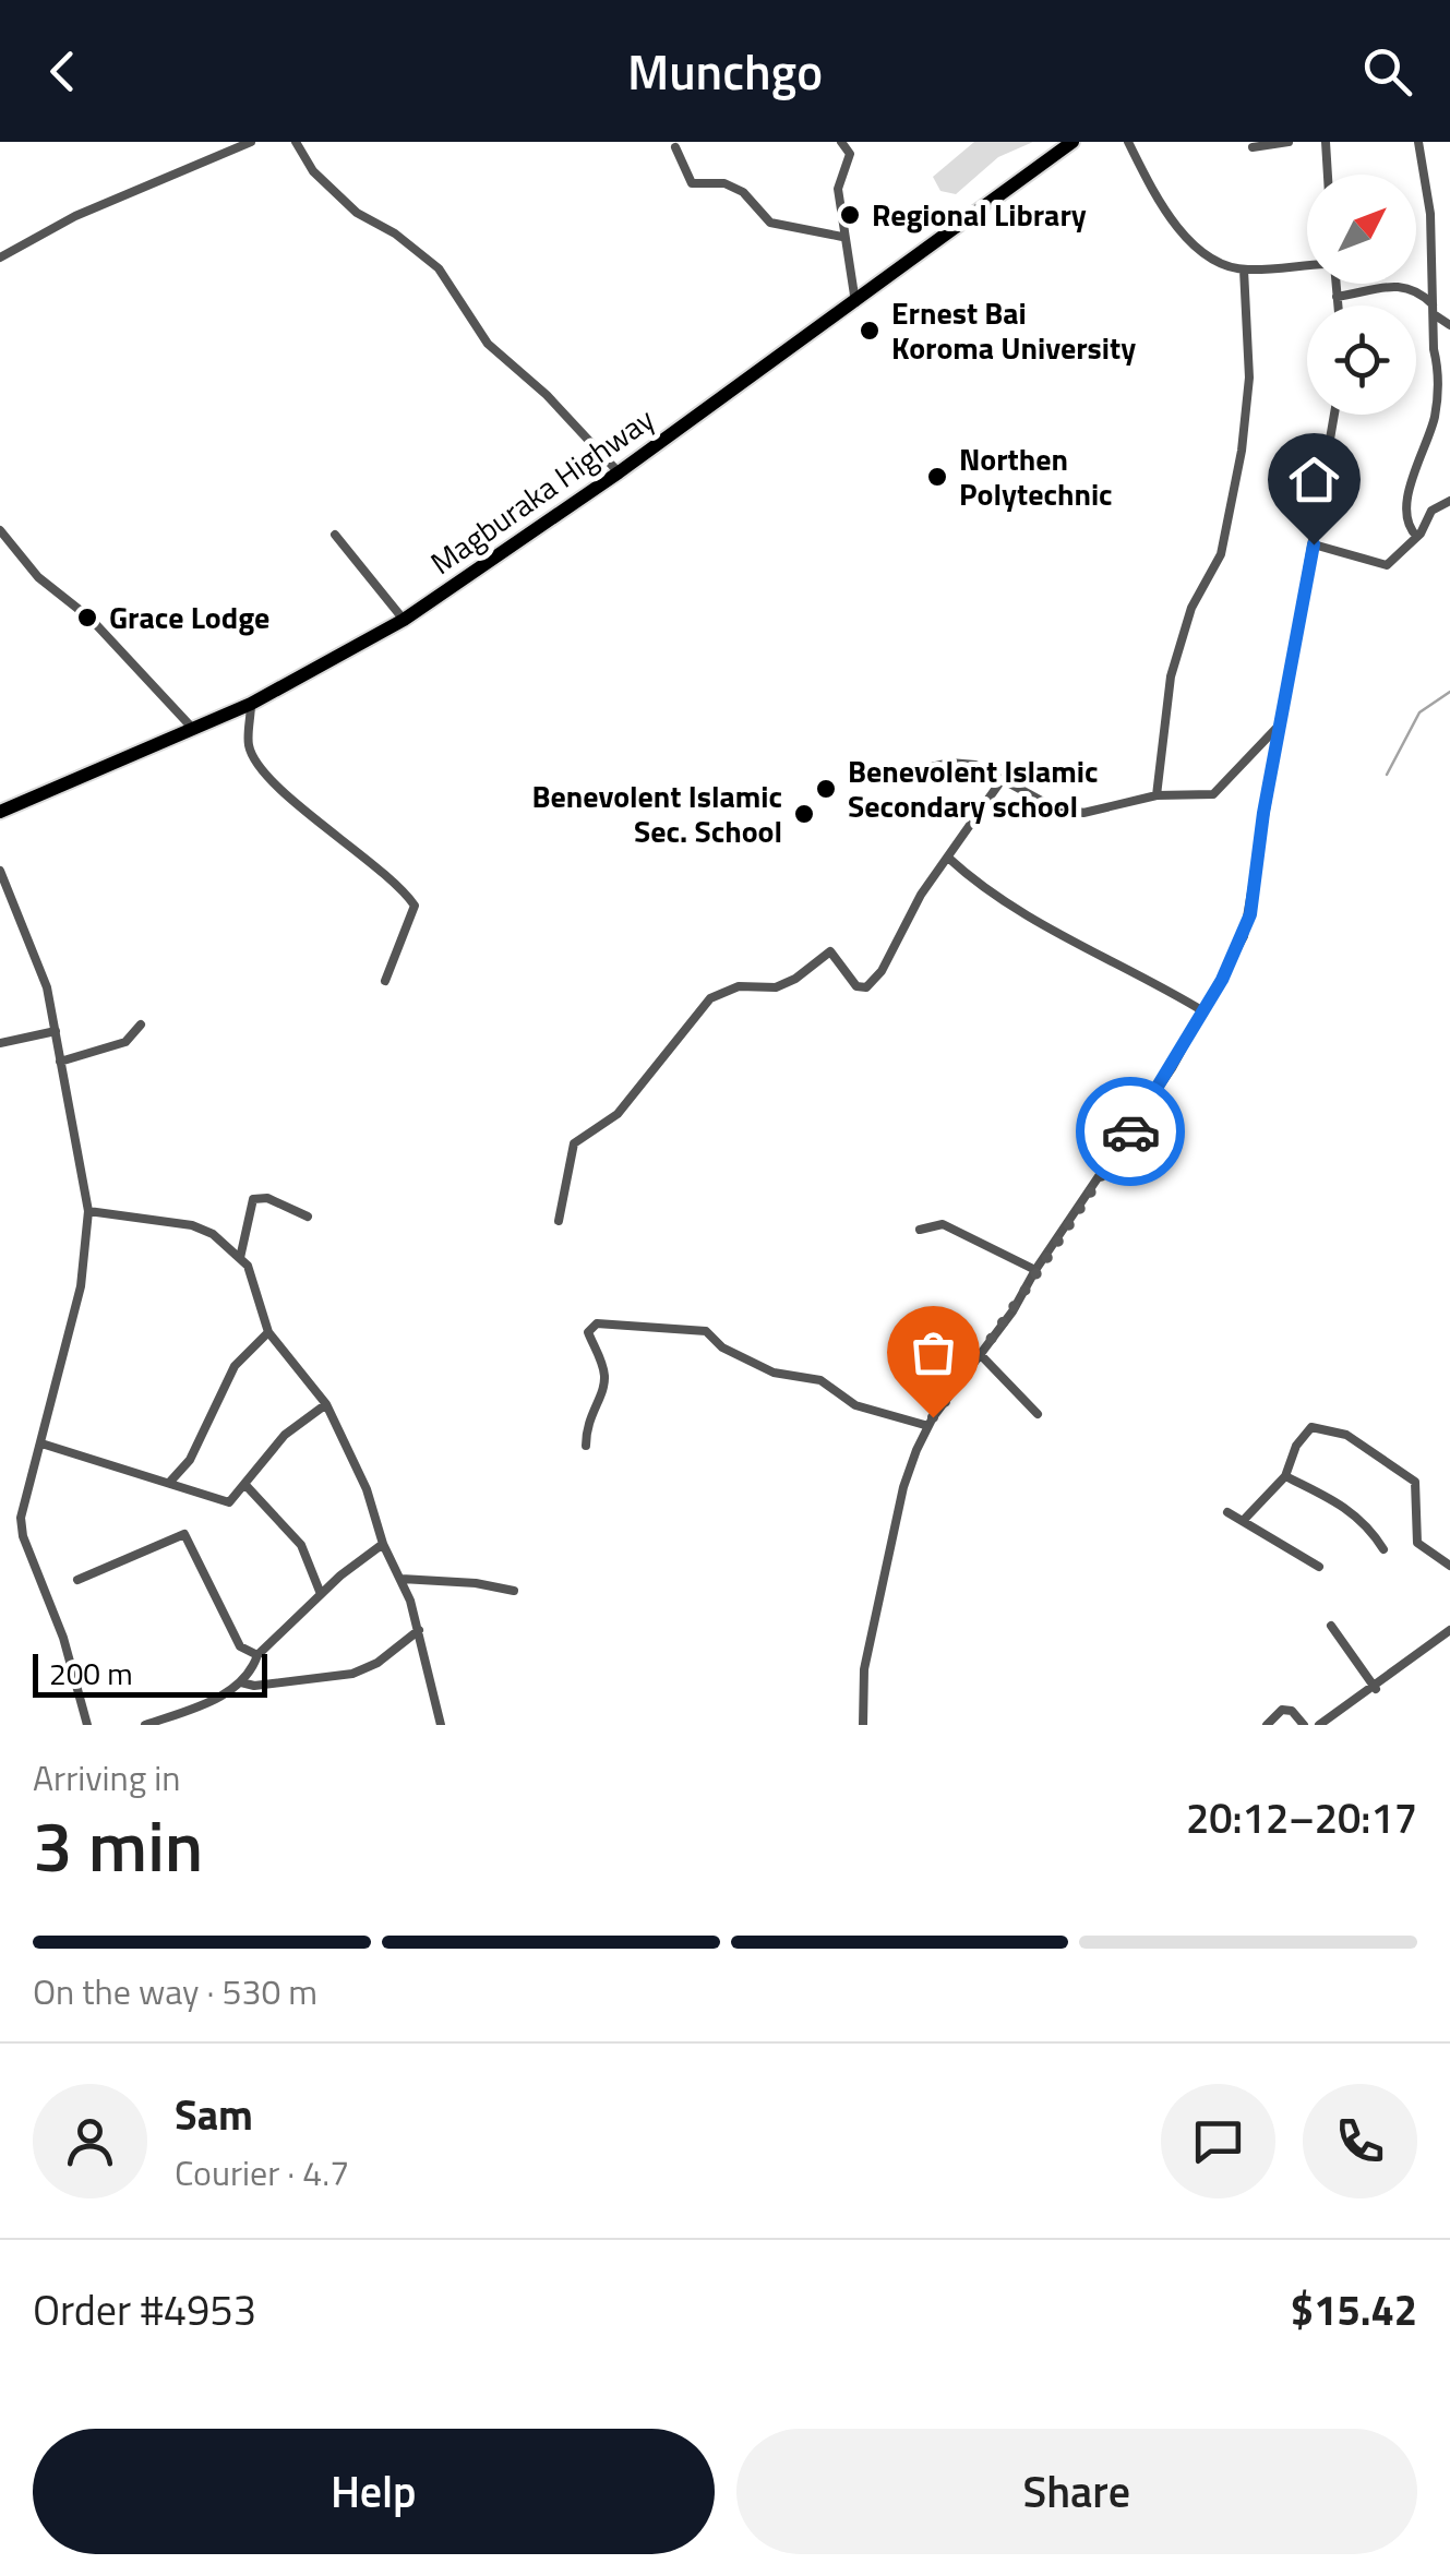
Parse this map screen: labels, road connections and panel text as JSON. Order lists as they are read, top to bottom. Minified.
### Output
{"streets":{"main road":["Magburaka Highway"]},"places":["Regional Library","Ernest Bai Koroma University","Northen Polytechnic","Grace Lodge","Benevolent Islamic Secondary school","Benevolent Islamic Sec. School"],"scale_bar":"200 m","north":"top right","page":{"header":"Munchgo","scale":"200 m","heading":["3 min","Arriving in","20:12–20:17"],"panel":["Sam","Courier · 4.7","Order #4953","$15.42"],"bar":"On the way · 530 m","buttons":["Help","Share"]}}
